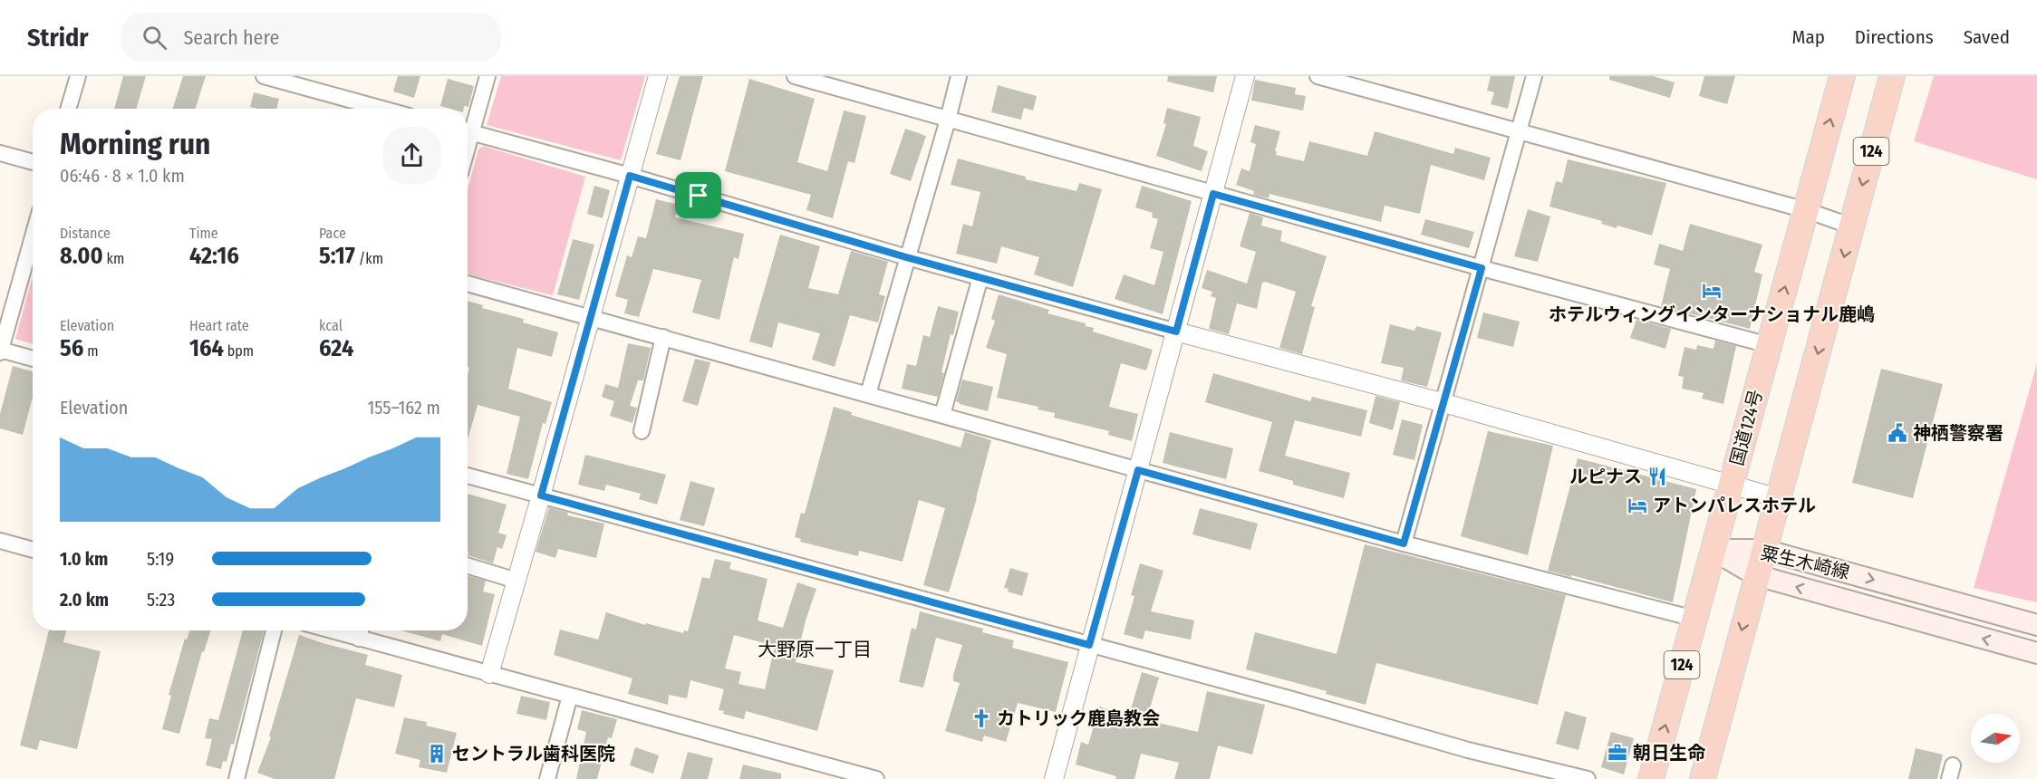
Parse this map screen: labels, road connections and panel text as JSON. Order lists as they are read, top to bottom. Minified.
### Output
{"streets":{"highway":["124","国道124号"],"main road":["粟生木崎線"]},"crossings":[["124","粟生木崎線"],["国道124号","粟生木崎線"]],"districts":["大野原一丁目"],"places":{"hotel":["ホテルウィングインターナショナル鹿嶋","アトンパレスホテル"],"public building":["神栖警察署"],"restaurant":["ルピナス"],"church":["カトリック鹿島教会"],"office":["朝日生命"],"building":["セントラル歯科医院"]},"north":"right","page":{"header":"Stridr","search":"Search here","nav":["Map","Directions","Saved"],"heading":["Morning run","06:46 · 8 × 1.0 km"],"stats":[["Distance","8.00 km"],["Time","42:16"],["Pace","5:17 /km"],["Elevation","56 m"],["Heart rate","164 bpm"],["kcal","624"]],"chart":["Elevation","155–162 m"],"list":[{"name":"1.0 km","note":"5:19"},{"name":"2.0 km","note":"5:23"}]}}
